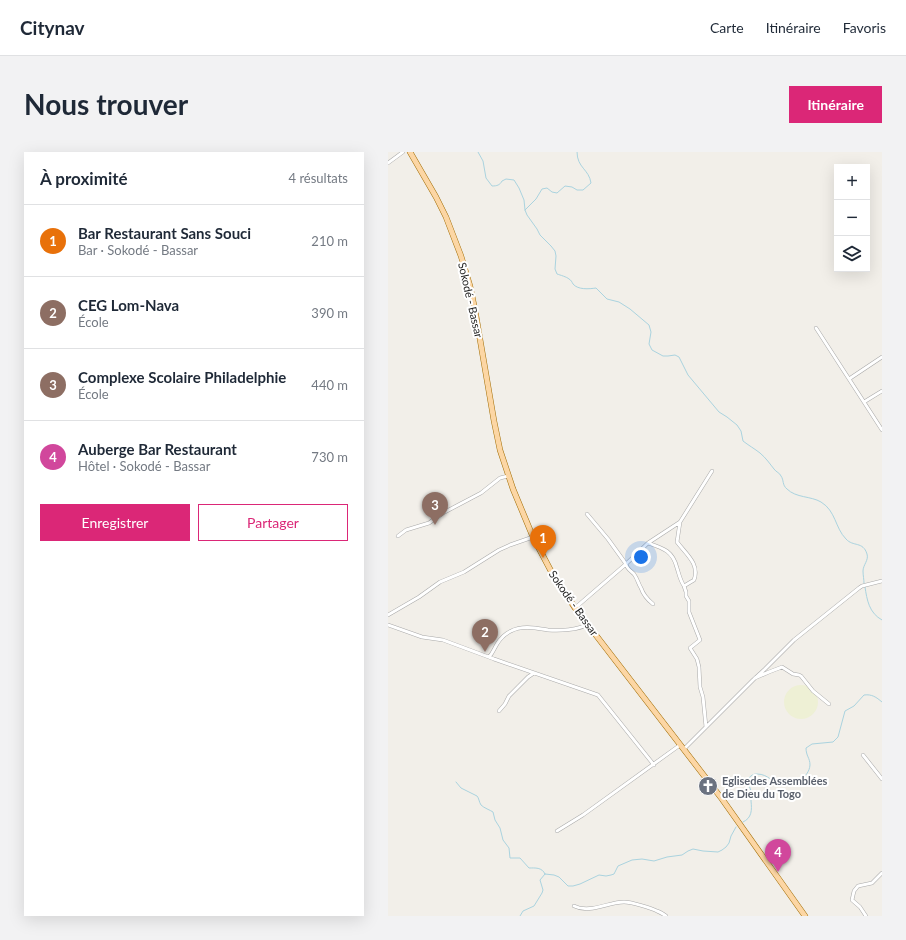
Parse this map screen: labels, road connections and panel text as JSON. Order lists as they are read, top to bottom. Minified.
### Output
{"streets":{"main road":["Sokodé - Bassar"]},"places":{"church":["Eglisedes Assemblées de Dieu du Togo"]},"page":{"header":"Citynav","nav":["Carte","Itinéraire","Favoris"],"buttons":["Itinéraire",["Enregistrer","Partager"]],"title":"Nous trouver","heading":["À proximité","4 résultats"],"map_buttons":["+","−"],"list":[{"mark":"1","name":"Bar Restaurant Sans Souci","note":"Bar · Sokodé - Bassar","value":"210 m"},{"mark":"2","name":"CEG Lom-Nava","note":"École","value":"390 m"},{"mark":"3","name":"Complexe Scolaire Philadelphie","note":"École","value":"440 m"},{"mark":"4","name":"Auberge Bar Restaurant","note":"Hôtel · Sokodé - Bassar","value":"730 m"}],"pins":["3","1","2","4"]}}
